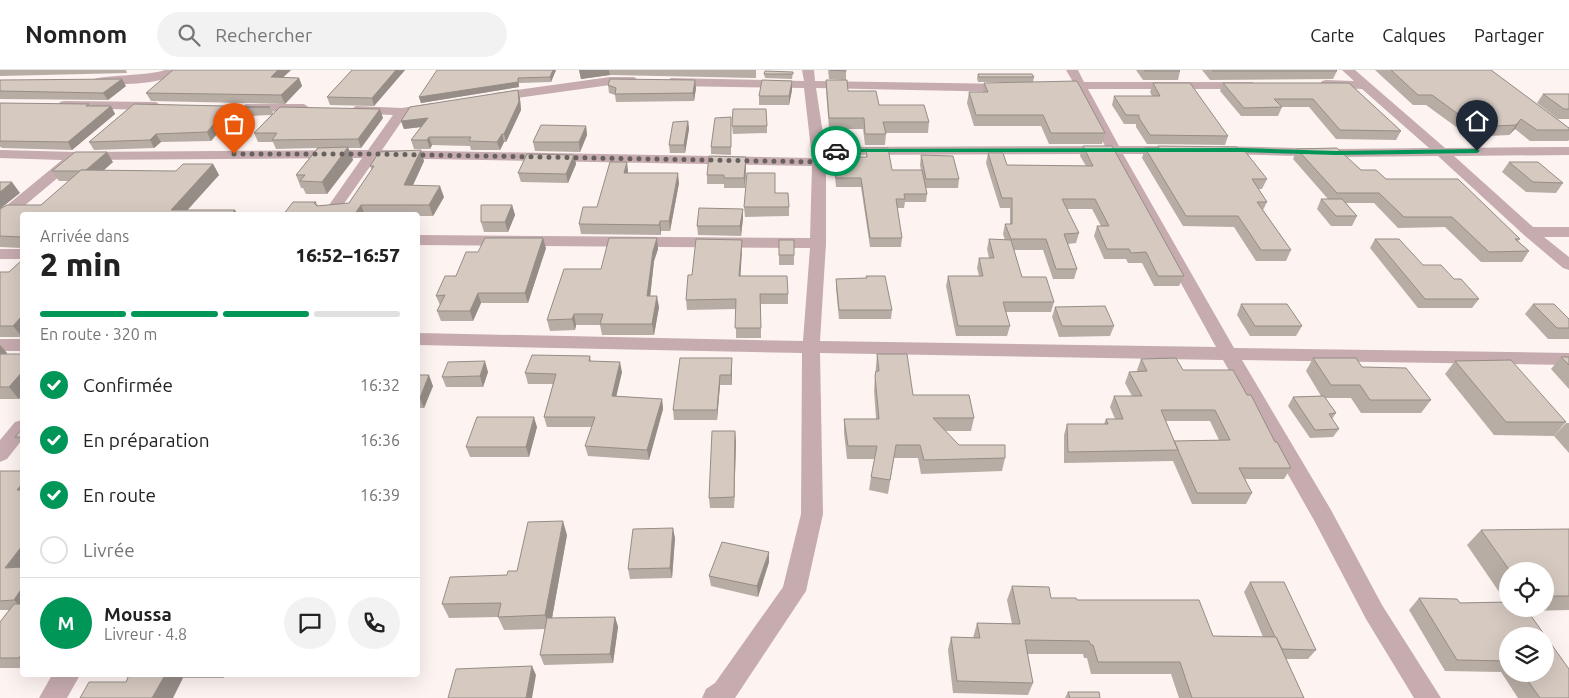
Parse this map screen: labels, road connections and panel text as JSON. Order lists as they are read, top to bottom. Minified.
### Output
{"page":{"header":"Nomnom","search":"Rechercher","nav":["Carte","Calques","Partager"],"heading":["2 min","Arrivée dans","16:52–16:57"],"panel":["Moussa","Livreur · 4.8"],"bar":"En route · 320 m","list":[["Confirmée","16:32"],["En préparation","16:36"],["En route","16:39"],"Livrée"],"round":"M"}}
